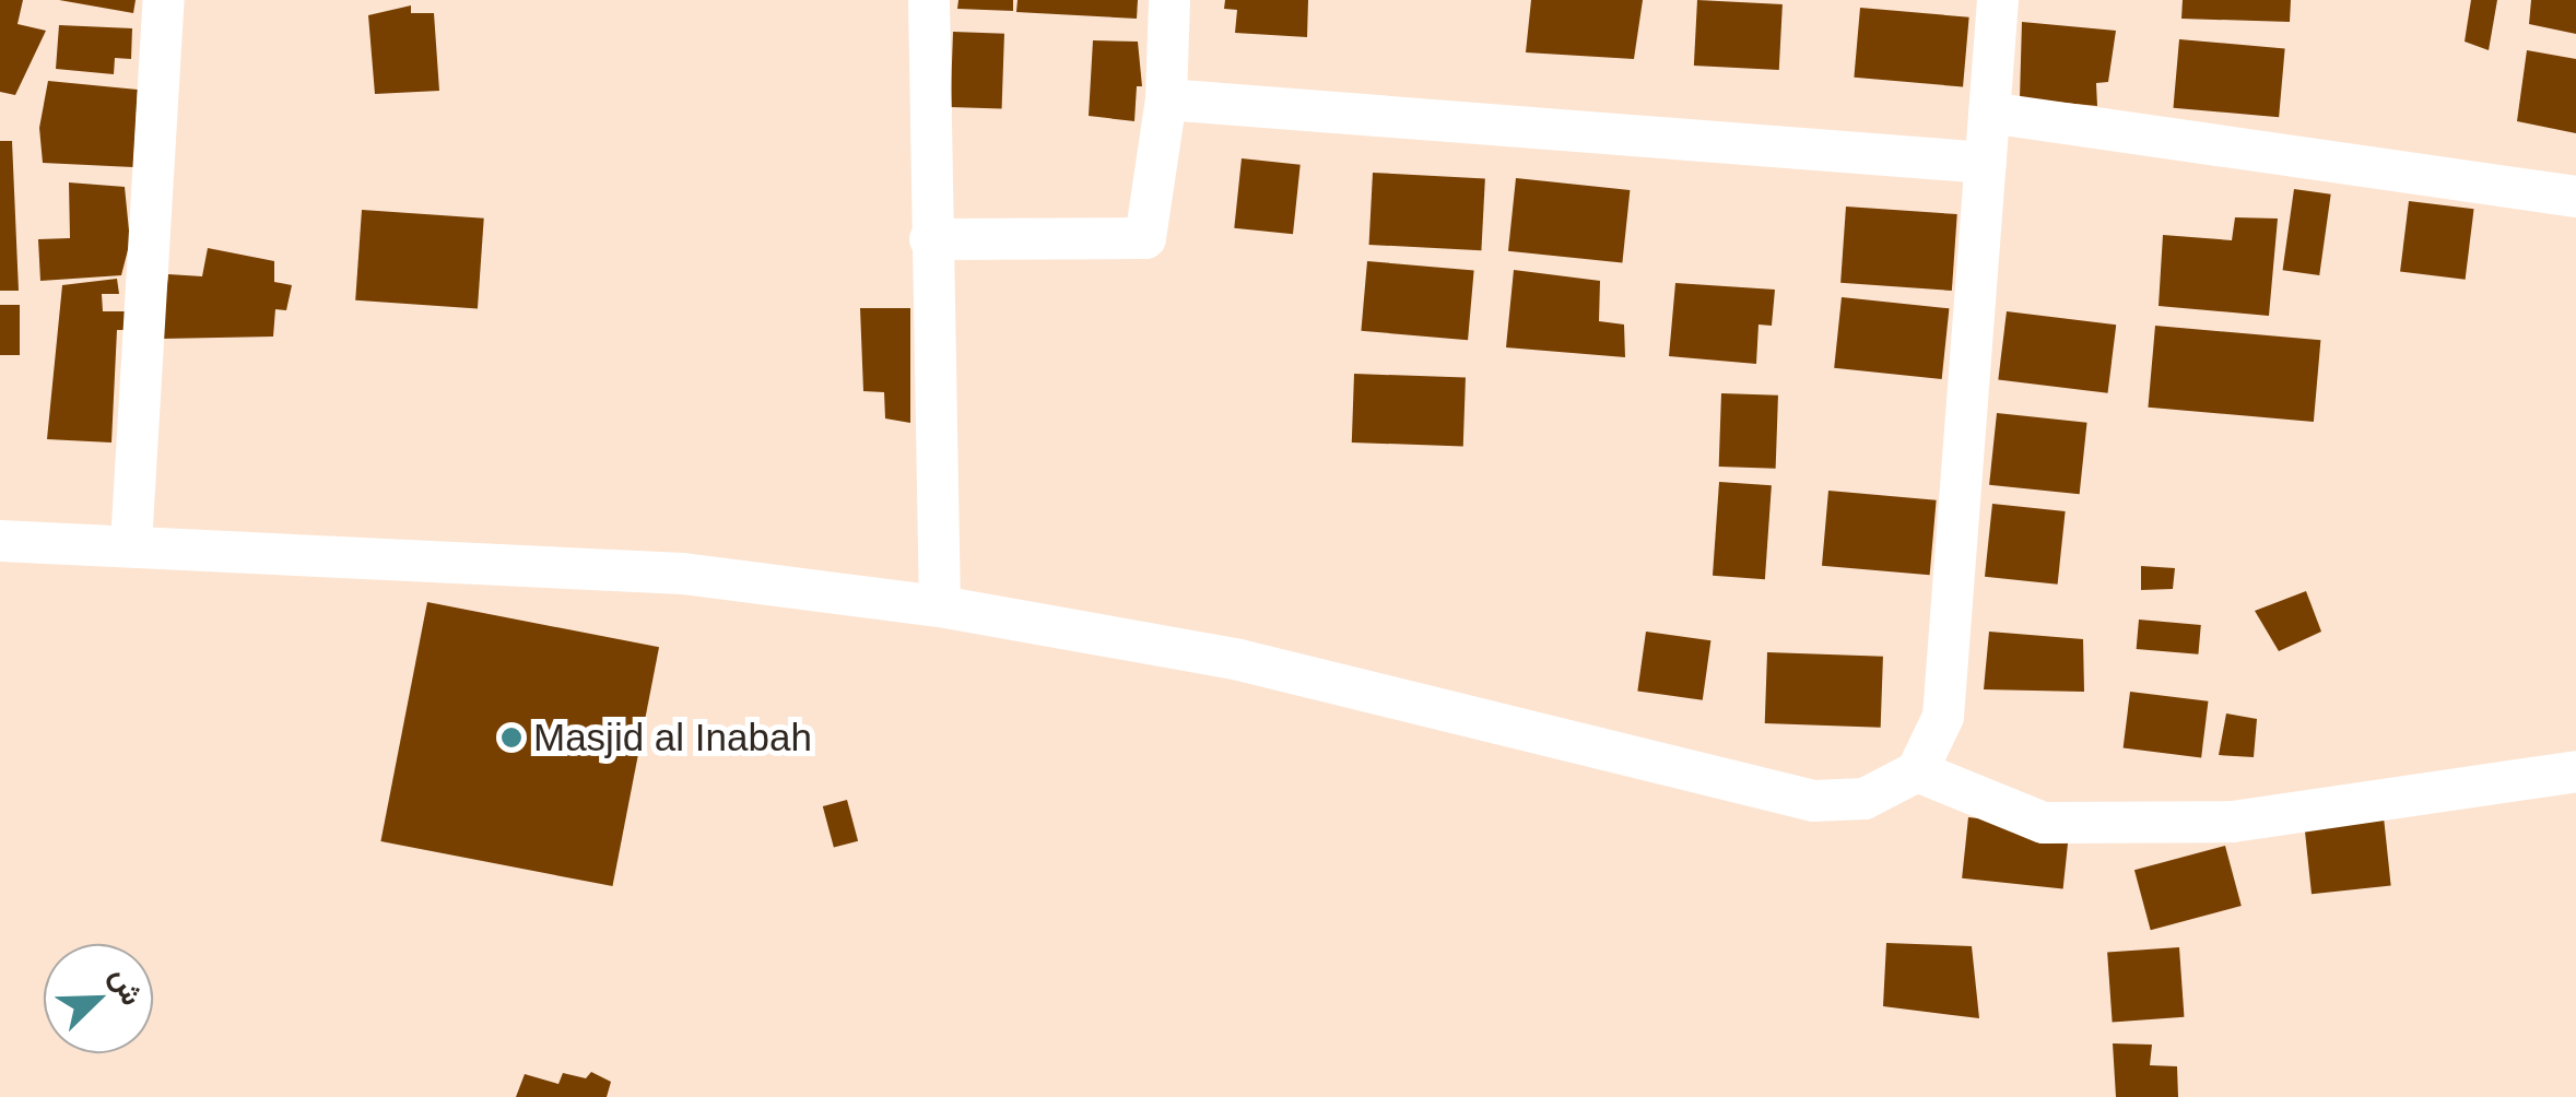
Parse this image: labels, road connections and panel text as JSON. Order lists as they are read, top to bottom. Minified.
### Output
{"places":["Masjid al Inabah"],"north":"top right"}
